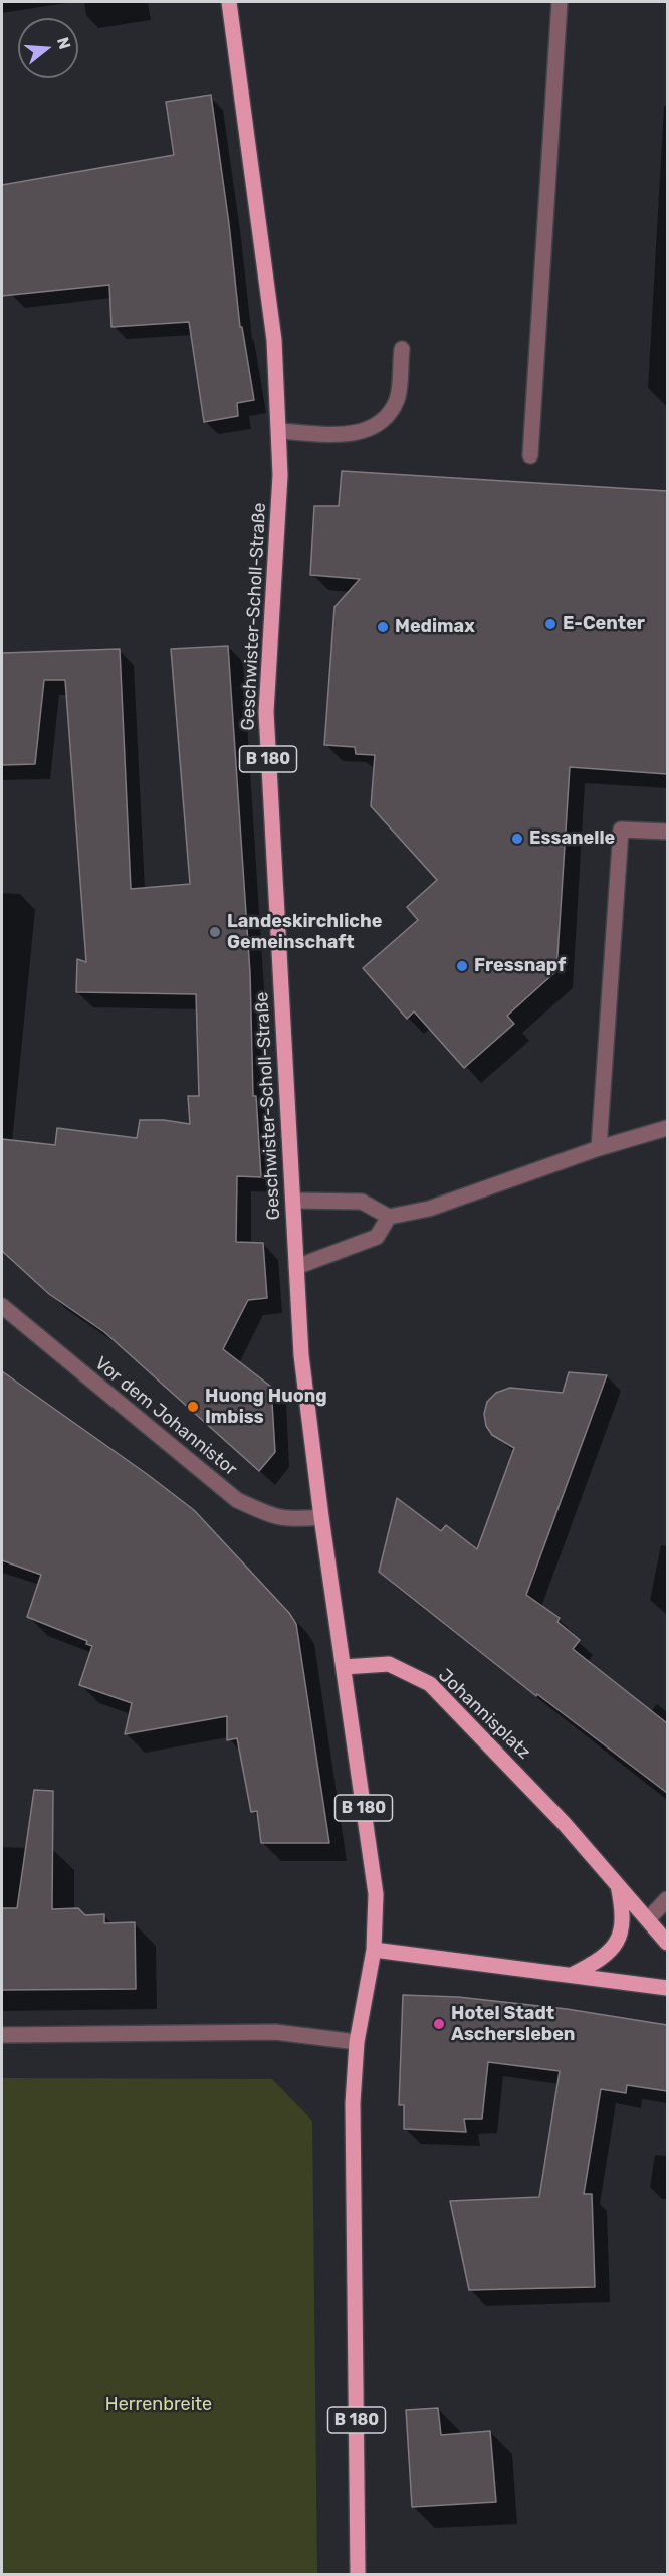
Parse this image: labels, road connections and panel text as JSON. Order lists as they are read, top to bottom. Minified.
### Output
{"streets":{"main road":["Geschwister-Scholl-Straße","B 180","Johannisplatz"],"street":["Vor dem Johannistor"]},"crossings":[["Geschwister-Scholl-Straße","B 180"],["Geschwister-Scholl-Straße","Vor dem Johannistor"],["Geschwister-Scholl-Straße","Johannisplatz"],["B 180","Johannisplatz"]],"parks":["Herrenbreite"],"places":["E-Center","Medimax","Essanelle","Landeskirchliche Gemeinschaft","Fressnapf","Huong Huong Imbiss","Hotel Stadt Aschersleben"],"north":"right"}
